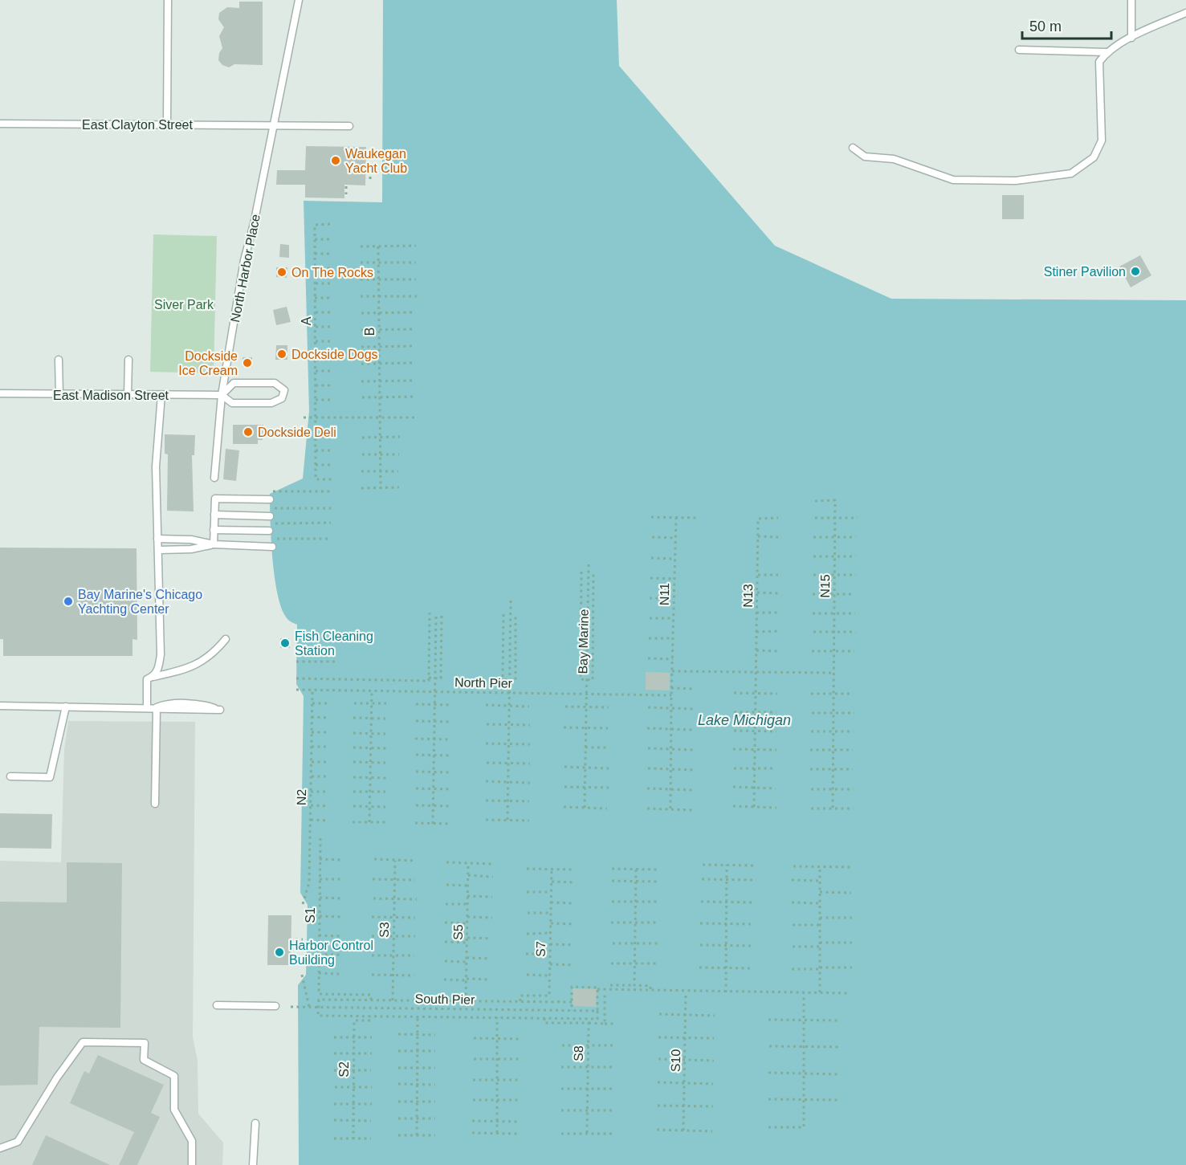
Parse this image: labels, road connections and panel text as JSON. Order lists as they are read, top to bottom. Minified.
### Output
{"streets":{"lane":["East Clayton Street","North Harbor Place","East Madison Street"],"path":["A","B","N15","N11","N13","Bay Marine","North Pier","N2","S1","S3","S5","S7","South Pier","S8","S10","S2"]},"crossings":[["East Clayton Street","North Harbor Place"],["North Harbor Place","East Madison Street"],["N11","North Pier"],["North Pier","N2"]],"water":["Lake Michigan"],"parks":["Siver Park"],"places":["Waukegan Yacht Club","Stiner Pavilion","On The Rocks","Dockside Dogs","Dockside Ice Cream","Dockside Deli","Bay Marine's Chicago Yachting Center","Fish Cleaning Station","Harbor Control Building"],"scale_bar":"50 m"}
